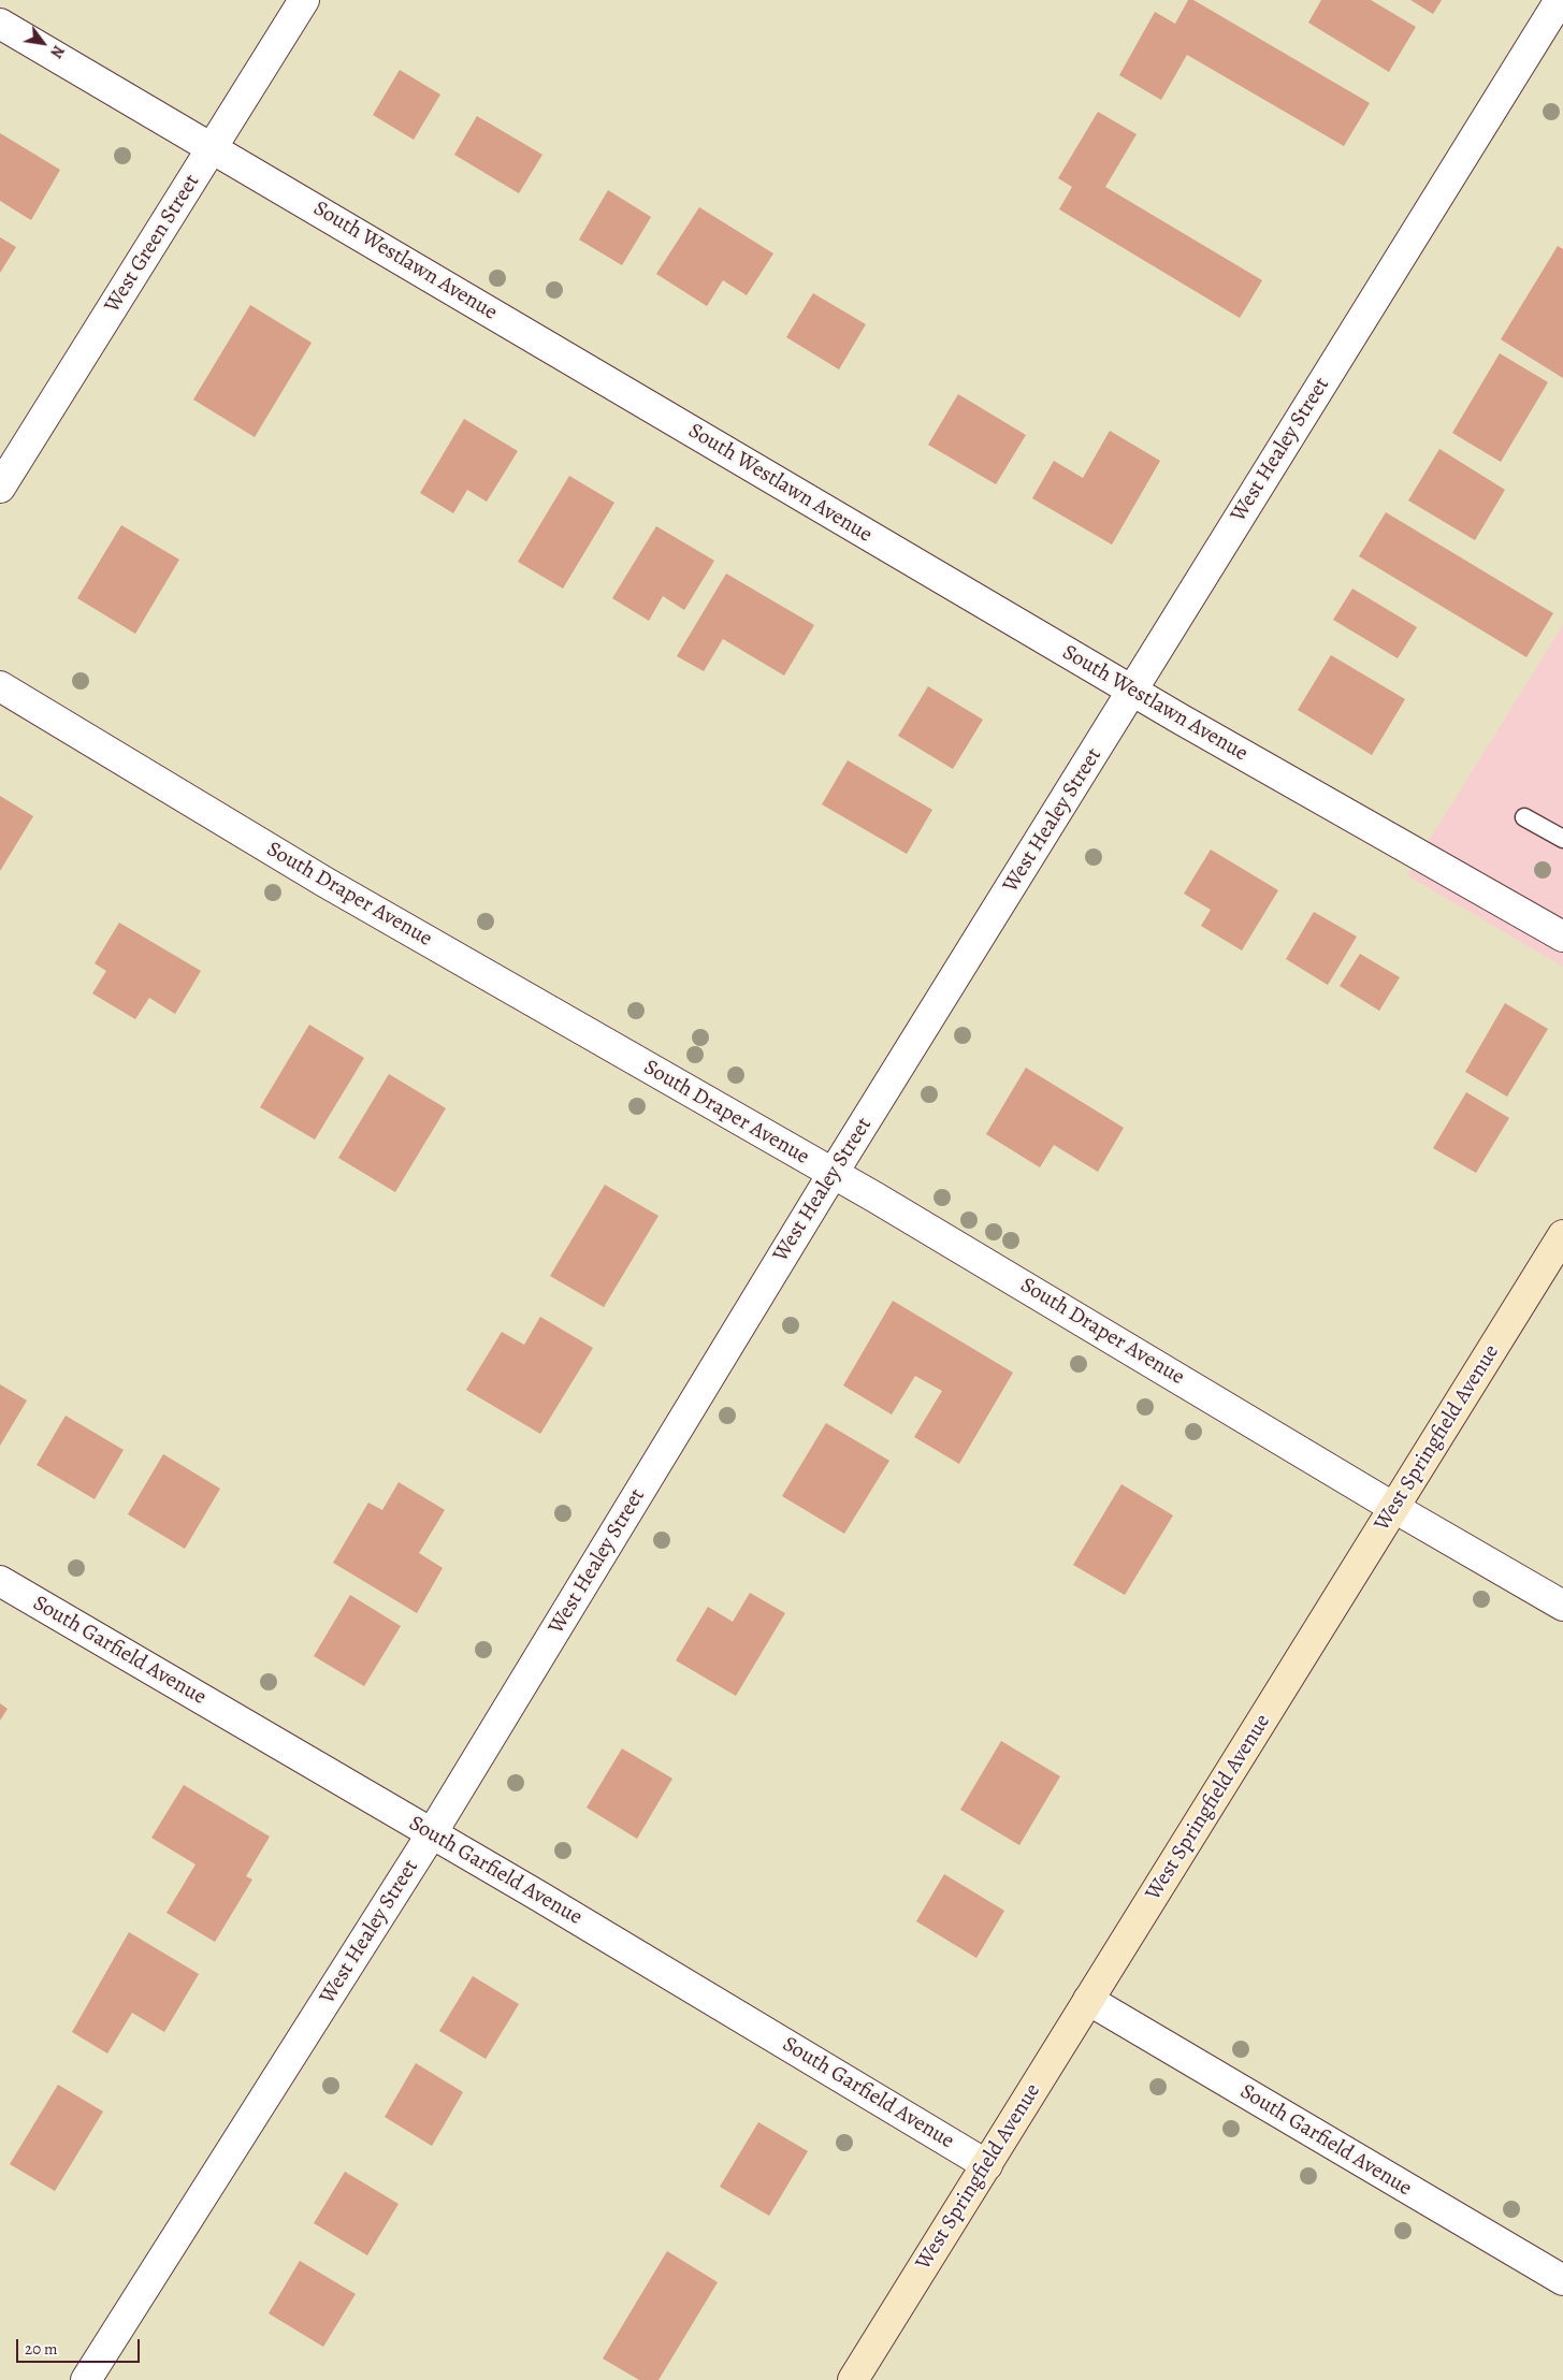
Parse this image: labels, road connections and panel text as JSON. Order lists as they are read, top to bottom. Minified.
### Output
{"streets":{"main road":["West Springfield Avenue"],"street":["West Green Street","South Westlawn Avenue","West Healey Street","South Draper Avenue","South Garfield Avenue"]},"crossings":[["West Green Street","South Westlawn Avenue"],["South Westlawn Avenue","West Healey Street"],["West Healey Street","South Draper Avenue"],["West Healey Street","South Garfield Avenue"],["South Draper Avenue","West Springfield Avenue"],["West Springfield Avenue","South Garfield Avenue"]],"scale_bar":"20 m","north":"bottom right"}
